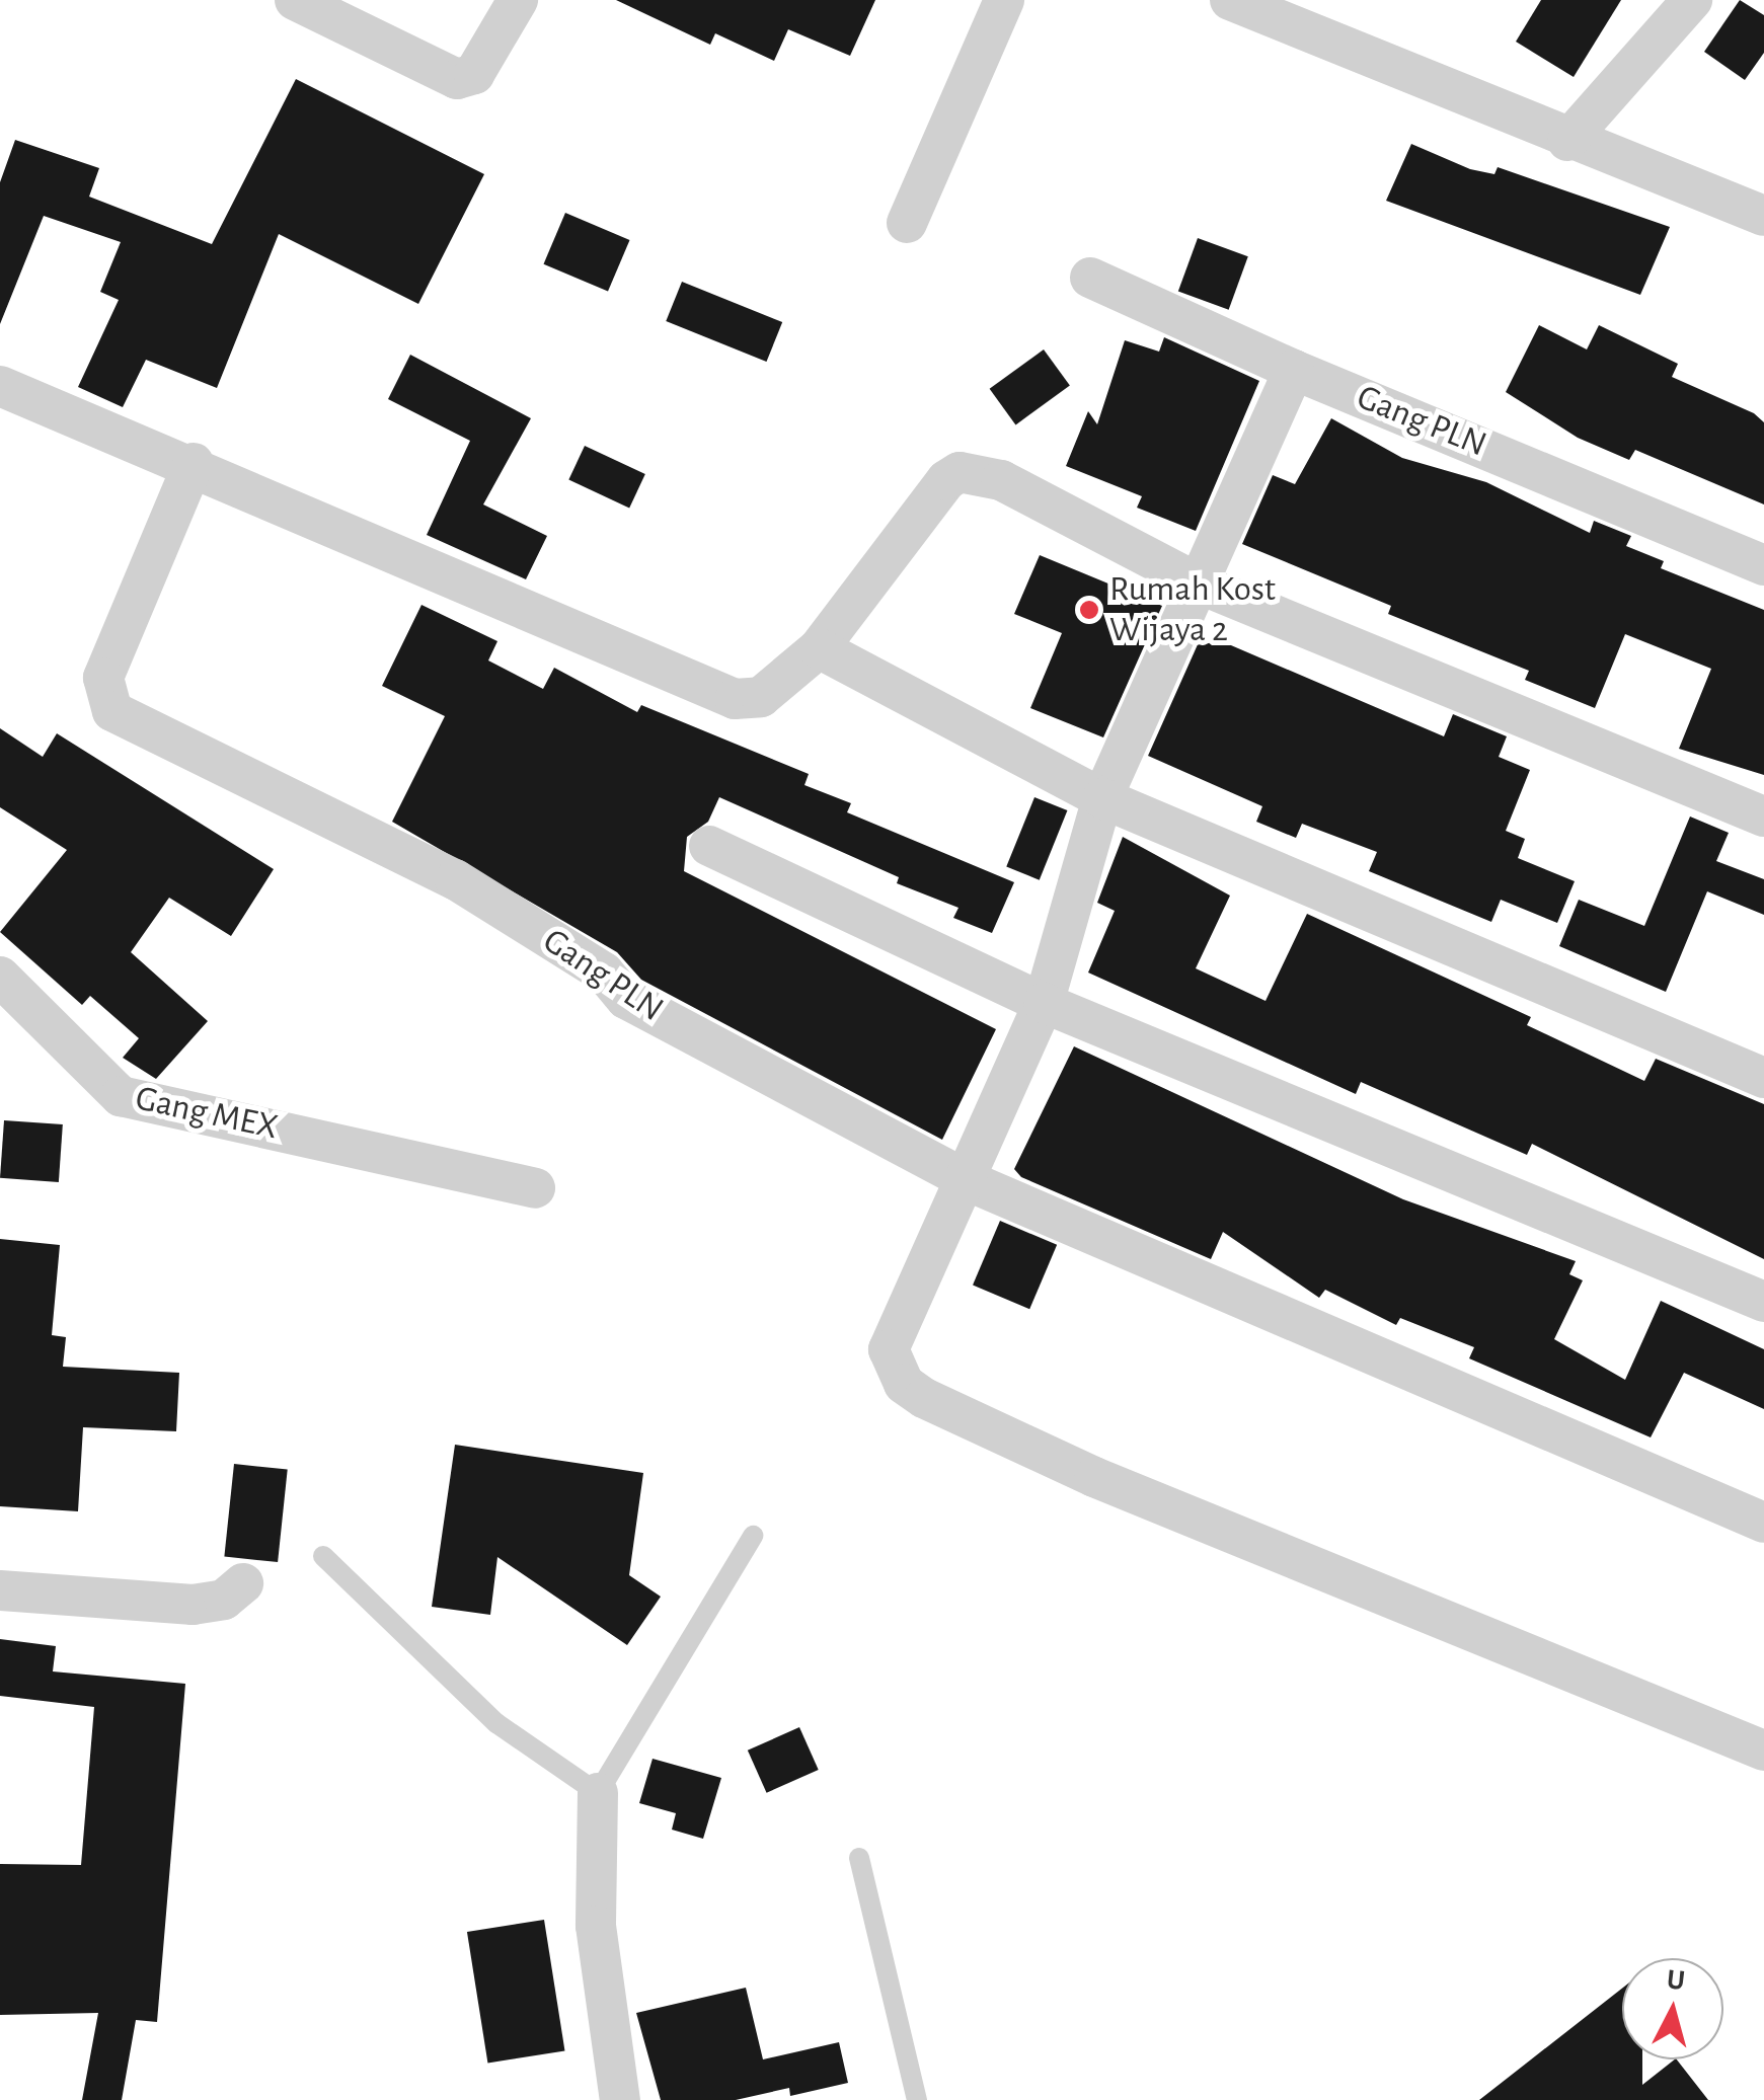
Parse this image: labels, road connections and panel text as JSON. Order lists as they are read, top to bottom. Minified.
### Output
{"streets":{"street":["Gang PLN","Gang MEX"]},"places":["Rumah Kost Wijaya 2"],"north":"top"}
